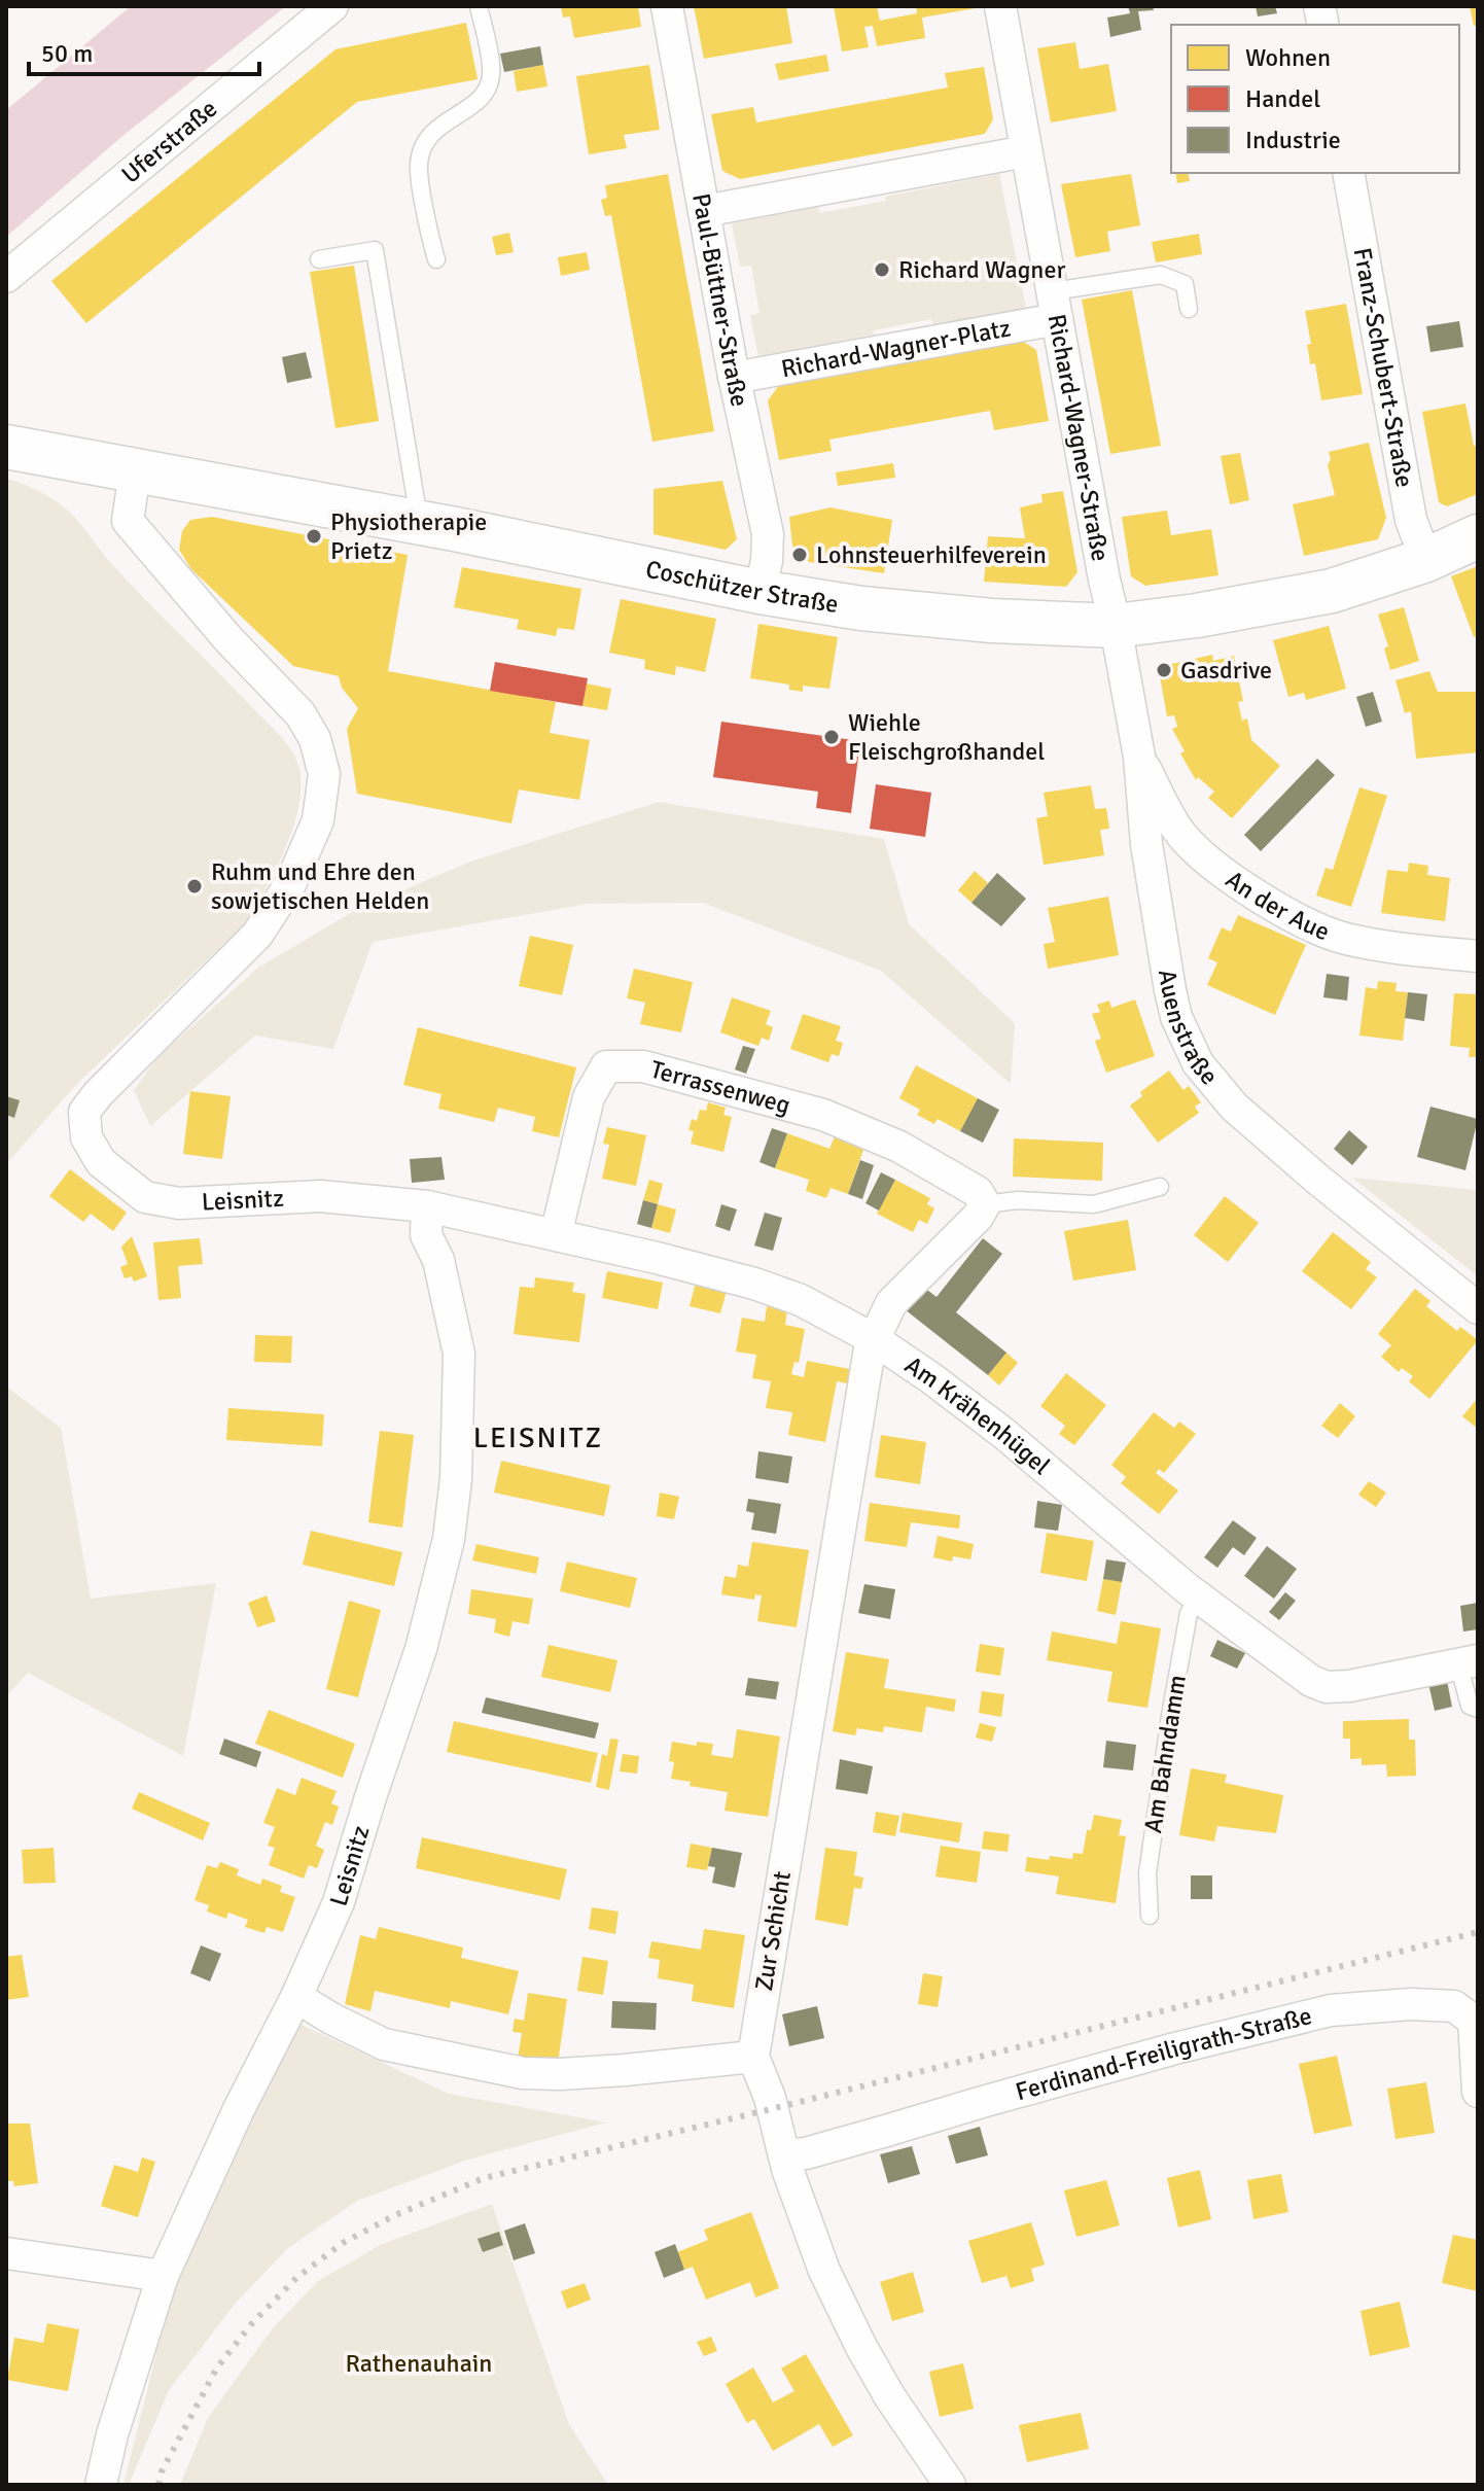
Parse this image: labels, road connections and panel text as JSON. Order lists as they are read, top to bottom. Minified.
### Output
{"streets":{"street":["Uferstraße","Paul-Büttner-Straße","Richard-Wagner-Platz","Franz-Schubert-Straße","Richard-Wagner-Straße","Coschützer Straße","An der Aue","Auenstraße","Terrassenweg","Leisnitz","Am Krähenhügel","Zur Schicht","Ferdinand-Freiligrath-Straße"],"lane":["Am Bahndamm"]},"crossings":[["Paul-Büttner-Straße","Richard-Wagner-Platz"],["Paul-Büttner-Straße","Coschützer Straße"],["Richard-Wagner-Platz","Richard-Wagner-Straße"],["Franz-Schubert-Straße","Coschützer Straße"],["Richard-Wagner-Straße","Coschützer Straße"],["Richard-Wagner-Straße","Auenstraße"],["Coschützer Straße","Auenstraße"],["Coschützer Straße","Leisnitz"],["An der Aue","Auenstraße"],["Terrassenweg","Am Krähenhügel"],["Leisnitz","Am Krähenhügel"],["Am Krähenhügel","Am Bahndamm"],["Am Krähenhügel","Zur Schicht"]],"districts":["LEISNITZ"],"parks":["Rathenauhain"],"places":["Richard Wagner","Physiotherapie Prietz","Lohnsteuerhilfeverein","Gasdrive","Wiehle Fleischgroßhandel","Ruhm und Ehre den sowjetischen Helden"],"legend":["Wohnen","Handel","Industrie"],"scale_bar":"50 m"}
